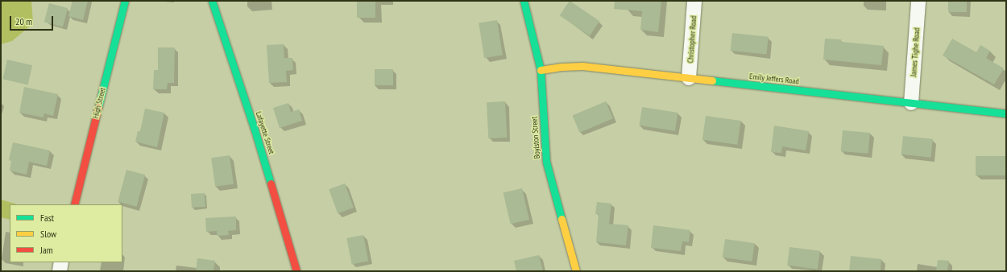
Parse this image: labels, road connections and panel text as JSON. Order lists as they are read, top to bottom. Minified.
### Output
{"streets":{"street":["Christopher Road","James Tighe Road","Emily Jeffers Road","High Street","Lafayette Street","Boylston Street"]},"crossings":[["Christopher Road","Emily Jeffers Road"],["James Tighe Road","Emily Jeffers Road"],["Emily Jeffers Road","Boylston Street"]],"legend":["Fast","Slow","Jam"],"scale_bar":"20 m"}
